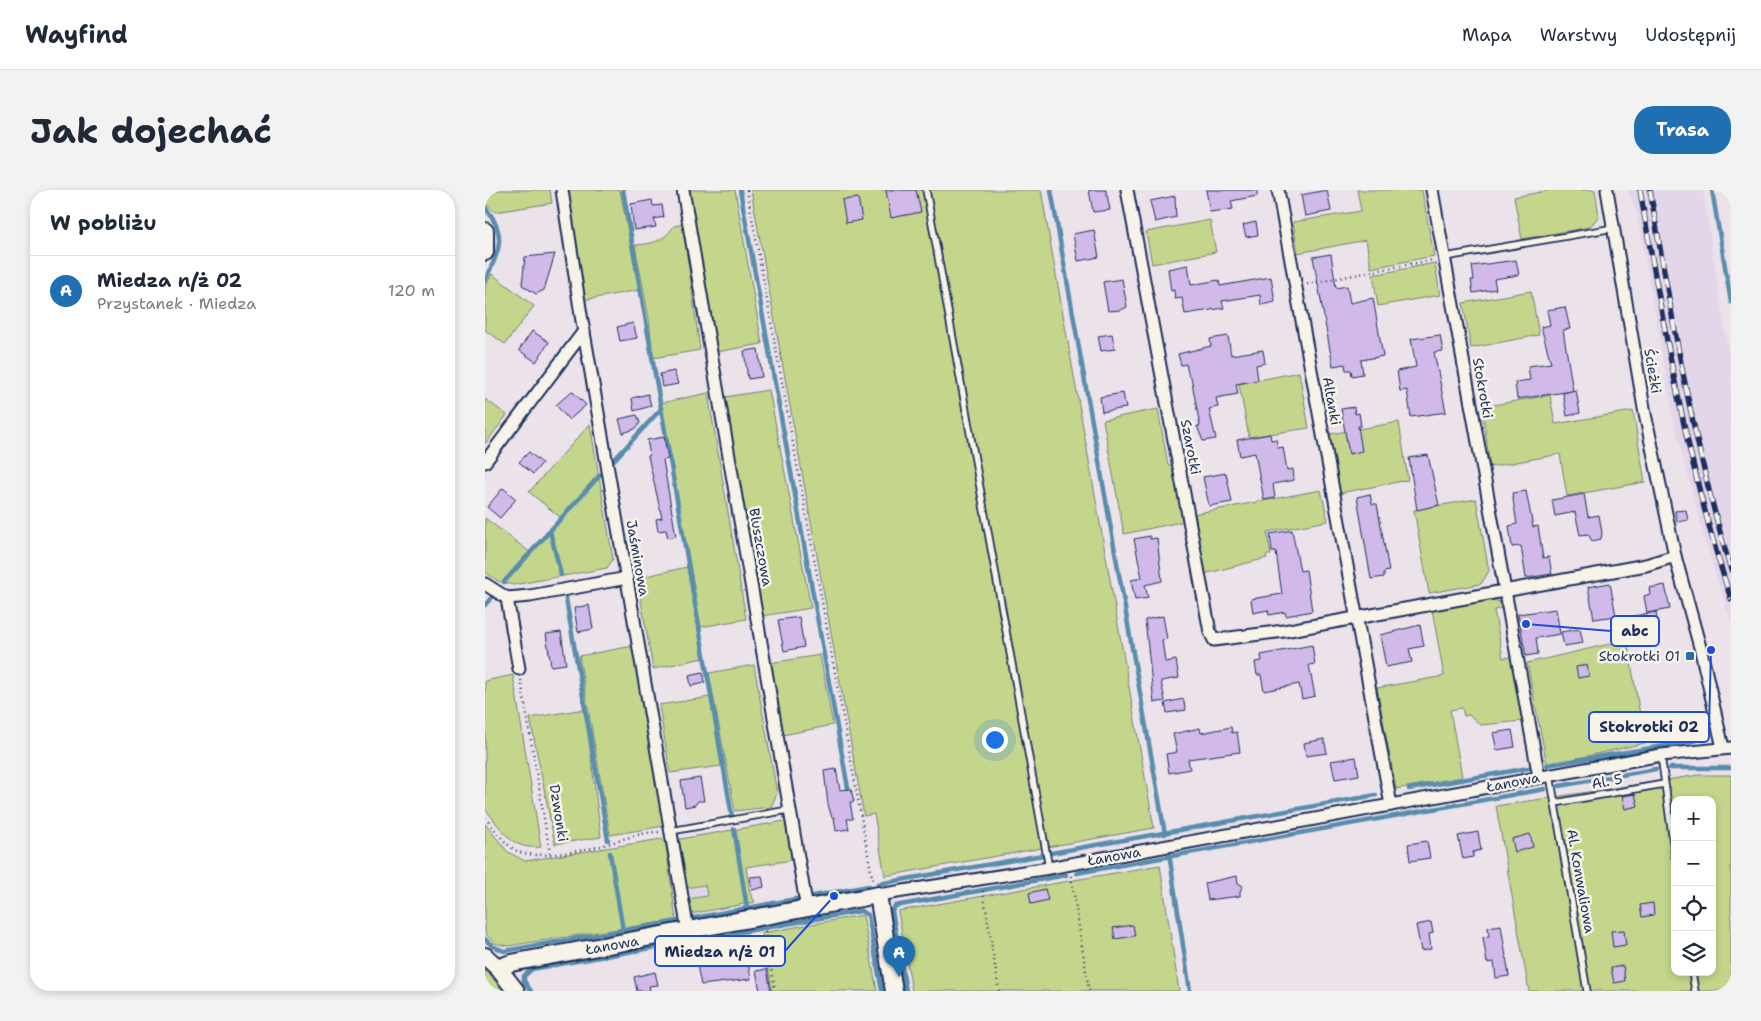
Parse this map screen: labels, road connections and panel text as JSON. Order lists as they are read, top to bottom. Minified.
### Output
{"streets":{"street":["Ścieżki","Stokrotki","Altanki","Szarotki","Bluszczowa","Jaśminowa","Łanowa"],"lane":["Al. 5","Al. Konwaliowa"],"path":["Dzwonki"]},"crossings":[["Ścieżki","Łanowa"],["Stokrotki","Łanowa"],["Stokrotki","Al. Konwaliowa"],["Altanki","Szarotki"],["Altanki","Łanowa"],["Bluszczowa","Łanowa"],["Jaśminowa","Łanowa"],["Jaśminowa","Dzwonki"],["Al. 5","Al. Konwaliowa"],["Łanowa","Al. Konwaliowa"]],"places":{"other":["abc","Stokrotki 02","Miedza n/ż 01"],"transit":["Stokrotki 01"]},"page":{"header":"Wayfind","nav":["Mapa","Warstwy","Udostępnij"],"buttons":"Trasa","title":"Jak dojechać","heading":"W pobliżu","list":[{"mark":"A","name":"Miedza n/ż 02","note":"Przystanek · Miedza","value":"120 m"}],"map_buttons":["+","−"],"pins":"A"}}
